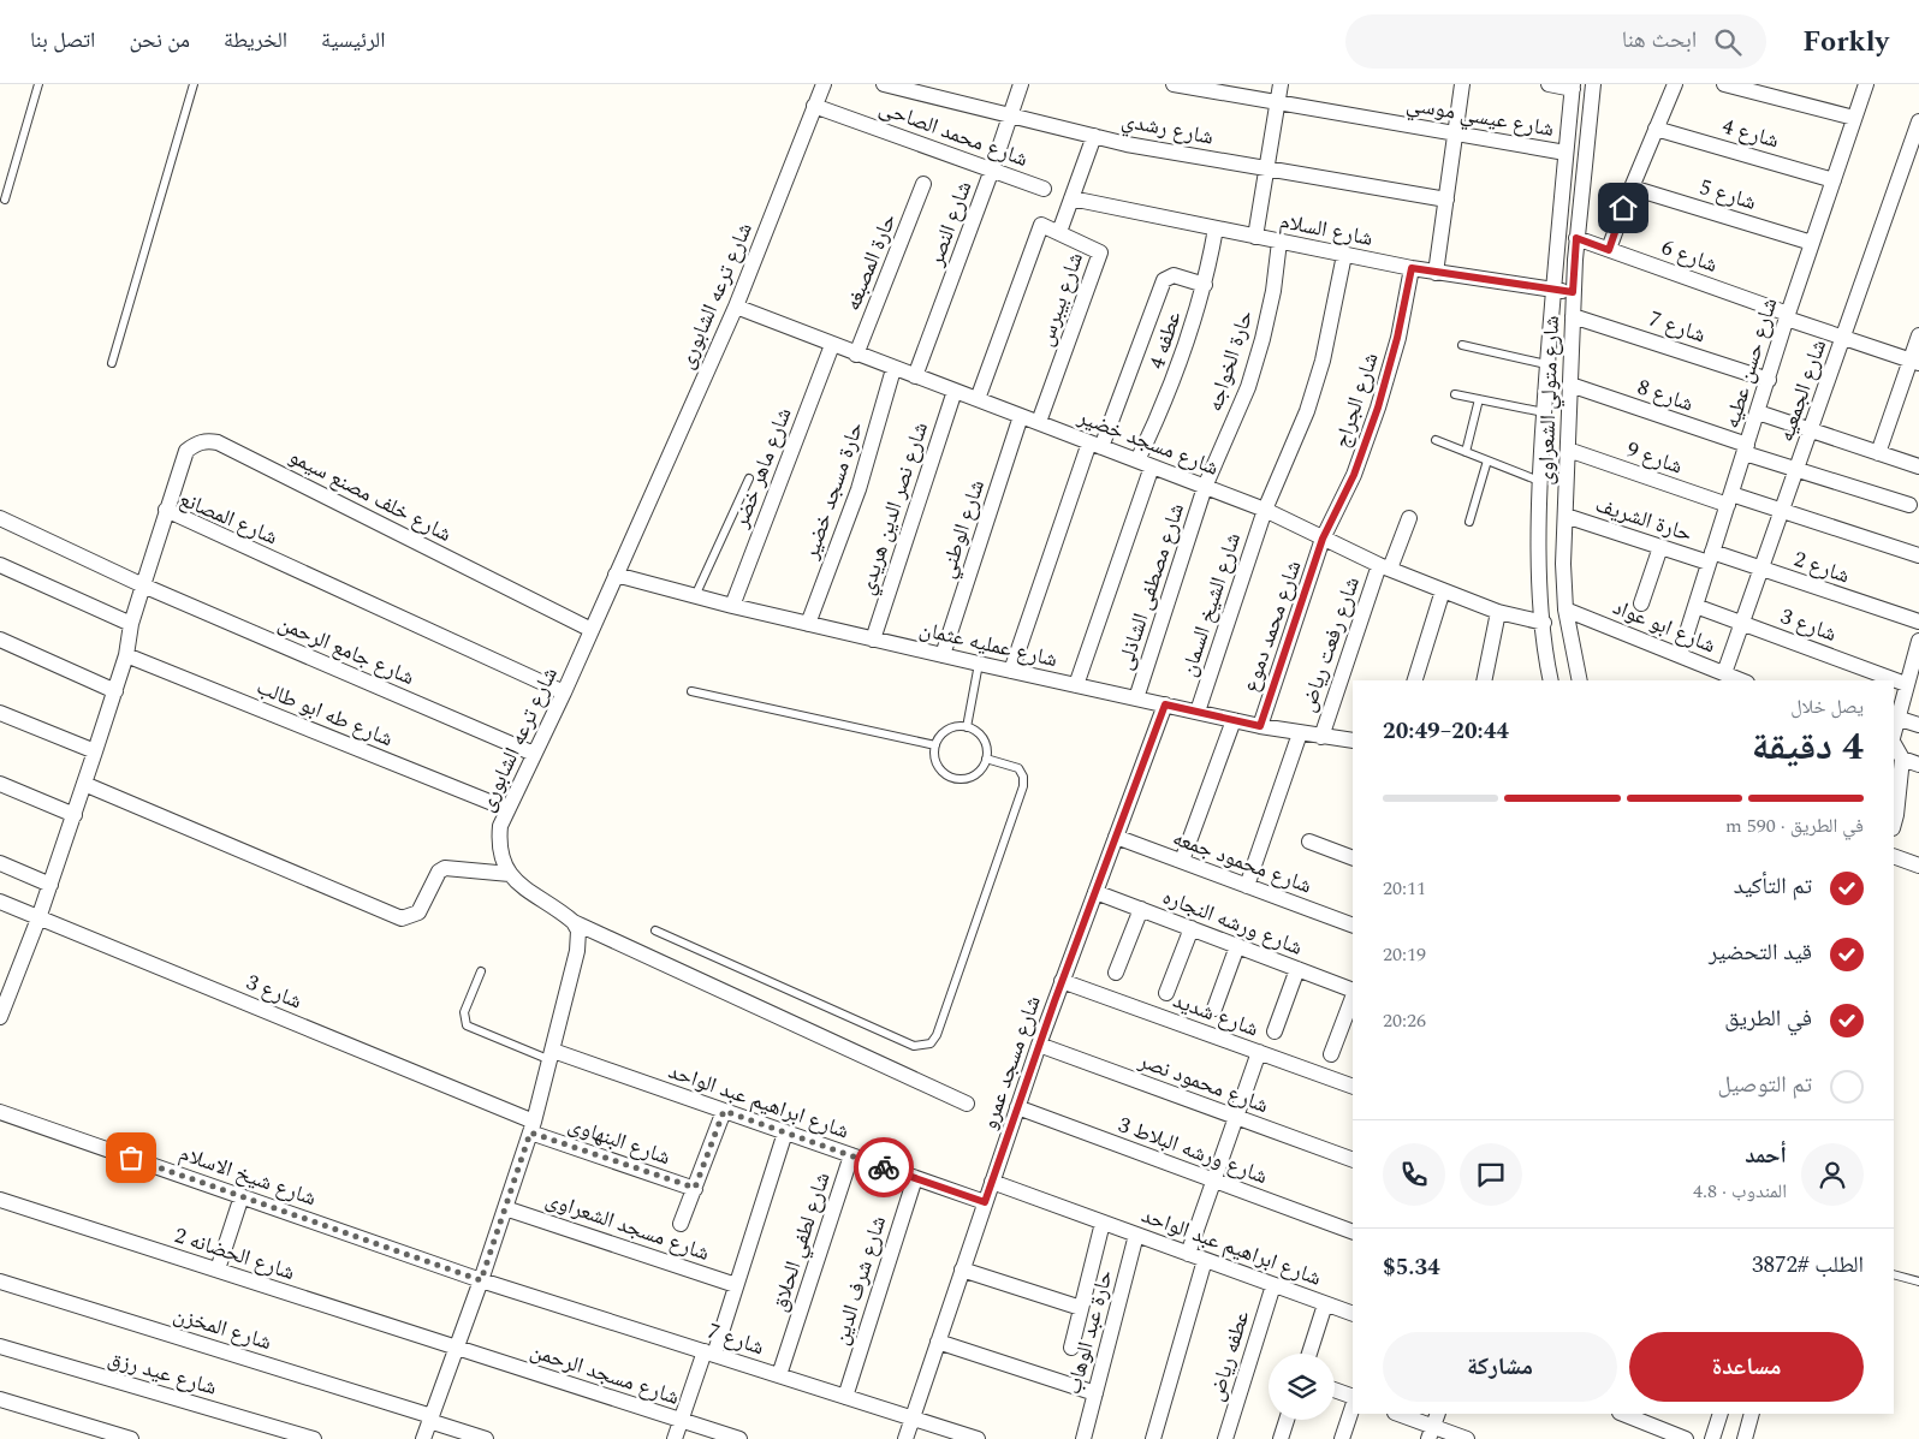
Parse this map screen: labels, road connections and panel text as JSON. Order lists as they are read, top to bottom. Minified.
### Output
{"streets":{"street":["شارع عيسي موسي","شارع رشدي","شارع محمد الصاحى","شارع 4","شارع 5","شارع النصر","شارع السلام","شارع 6","حارة المصبغه","شارع ترعه الشابورى","شارع بيبرس","شارع 7","عطفه 4","حارة الخواجه","شارع حسن عطيه","شارع الجمعيه","شارع 8","شارع الجراج","شارع متولي الشعراوى","شارع مسجد خضير","شارع 9","شارع ماهر خضر","حارة مسجد خضير","شارع خلف مصنع سيمو","شارع نصر الدين هريدي","شارع المصانع","حارة الشريف","شارع الوطني","شارع 2","شارع مصطفى الشاذلى","شارع الشيخ السمان","شارع 3","شارع محمد دموع","شارع ابو عواد","شارع عمليه عثمان","شارع رفعت رياض","شارع جامع الرحمن","شارع طه ابو طالب","شارع محمود جمعه","شارع ورشه النجاره","شارع شديد","شارع مسجد عمرو","شارع محمود نصر","شارع ابراهيم عبد الواحد","شارع البنهاوى","شارع ورشه البلاط 3","شارع شيخ الاسلام","شارع مسجد الشعراوى","شارع لطفي الحلاق","شارع الحضانه 2","شارع شرف الدين","شارع المخزن","حارة عبد الوهاب","عطفه رياض","شارع عيد رزق","شارع مسجد الرحمن"]},"crossings":[["شارع عيسي موسي","شارع متولي الشعراوى"],["شارع رشدي","شارع النصر"],["شارع محمد الصاحى","شارع النصر"],["شارع محمد الصاحى","شارع ترعه الشابورى"],["شارع 4","شارع حسن عطيه"],["شارع 5","شارع حسن عطيه"],["شارع النصر","شارع مسجد خضير"],["شارع السلام","عطفه 4"],["شارع السلام","حارة الخواجه"],["شارع السلام","شارع الجراج"],["شارع السلام","شارع متولي الشعراوى"],["شارع السلام","شارع الشيخ السمان"],["شارع 6","شارع حسن عطيه"],["شارع 6","شارع الجمعيه"],["شارع 6","شارع متولي الشعراوى"],["حارة المصبغه","شارع مسجد خضير"],["شارع ترعه الشابورى","شارع مسجد خضير"],["شارع ترعه الشابورى","شارع خلف مصنع سيمو"],["شارع ترعه الشابورى","شارع المصانع"],["شارع ترعه الشابورى","شارع عمليه عثمان"],["شارع ترعه الشابورى","شارع جامع الرحمن"],["شارع ترعه الشابورى","شارع طه ابو طالب"],["شارع بيبرس","شارع مسجد خضير"],["شارع 7","شارع حسن عطيه"],["شارع 7","شارع متولي الشعراوى"],["شارع 7","شارع مسجد عمرو"],["شارع 7","شارع شيخ الاسلام"],["شارع 7","شارع لطفي الحلاق"],["شارع 7","شارع شرف الدين"],["عطفه 4","شارع مسجد خضير"],["عطفه 4","شارع عمليه عثمان"],["حارة الخواجه","شارع مسجد خضير"],["حارة الخواجه","شارع مصطفى الشاذلى"],["شارع حسن عطيه","شارع 8"],["شارع حسن عطيه","شارع 9"],["شارع حسن عطيه","حارة الشريف"],["شارع حسن عطيه","شارع 2"],["شارع حسن عطيه","شارع 3"],["شارع حسن عطيه","شارع ابو عواد"],["شارع الجمعيه","شارع 8"],["شارع الجمعيه","شارع 9"],["شارع الجمعيه","شارع 2"],["شارع الجمعيه","شارع 3"],["شارع الجمعيه","شارع ابو عواد"],["شارع 8","شارع متولي الشعراوى"],["شارع الجراج","شارع مسجد خضير"],["شارع الجراج","شارع محمد دموع"],["شارع متولي الشعراوى","شارع مسجد خضير"],["شارع متولي الشعراوى","شارع 9"],["شارع متولي الشعراوى","حارة الشريف"],["شارع متولي الشعراوى","شارع ابو عواد"],["شارع مسجد خضير","شارع ماهر خضر"],["شارع مسجد خضير","حارة مسجد خضير"],["شارع مسجد خضير","شارع نصر الدين هريدي"],["شارع مسجد خضير","شارع الوطني"],["شارع مسجد خضير","شارع مصطفى الشاذلى"],["شارع مسجد خضير","شارع الشيخ السمان"],["شارع مسجد خضير","شارع محمد دموع"],["شارع مسجد خضير","شارع رفعت رياض"],["شارع ماهر خضر","شارع عمليه عثمان"],["حارة مسجد خضير","شارع عمليه عثمان"],["شارع خلف مصنع سيمو","شارع المصانع"],["شارع نصر الدين هريدي","شارع عمليه عثمان"],["شارع المصانع","شارع 3"],["شارع المصانع","شارع جامع الرحمن"],["شارع المصانع","شارع طه ابو طالب"],["حارة الشريف","شارع 2"],["شارع الوطني","شارع عمليه عثمان"],["شارع مصطفى الشاذلى","شارع عمليه عثمان"],["شارع الشيخ السمان","شارع عمليه عثمان"],["شارع 3","شارع البنهاوى"],["شارع محمد دموع","شارع عمليه عثمان"],["شارع عمليه عثمان","شارع رفعت رياض"],["شارع عمليه عثمان","شارع مسجد عمرو"],["شارع محمود جمعه","شارع مسجد عمرو"],["شارع ورشه النجاره","شارع مسجد عمرو"],["شارع شديد","شارع مسجد عمرو"],["شارع مسجد عمرو","شارع محمود نصر"],["شارع مسجد عمرو","شارع ابراهيم عبد الواحد"],["شارع مسجد عمرو","شارع ورشه البلاط 3"],["شارع ابراهيم عبد الواحد","شارع لطفي الحلاق"],["شارع ابراهيم عبد الواحد","شارع شرف الدين"],["شارع ابراهيم عبد الواحد","حارة عبد الوهاب"],["شارع ابراهيم عبد الواحد","عطفه رياض"],["شارع الحضانه 2","شارع مسجد الرحمن"]],"page":{"header":"Forkly","search":"ابحث هنا","nav":["الرئيسية","الخريطة","من نحن","اتصل بنا"],"heading":["4 دقيقة","يصل خلال","20:44–20:49"],"panel":["أحمد","المندوب · 4.8","الطلب #3872","$5.34"],"bar":"في الطريق · 590 m","list":[["تم التأكيد","20:11"],["قيد التحضير","20:19"],["في الطريق","20:26"],"تم التوصيل"],"buttons":["مساعدة","مشاركة"]}}
